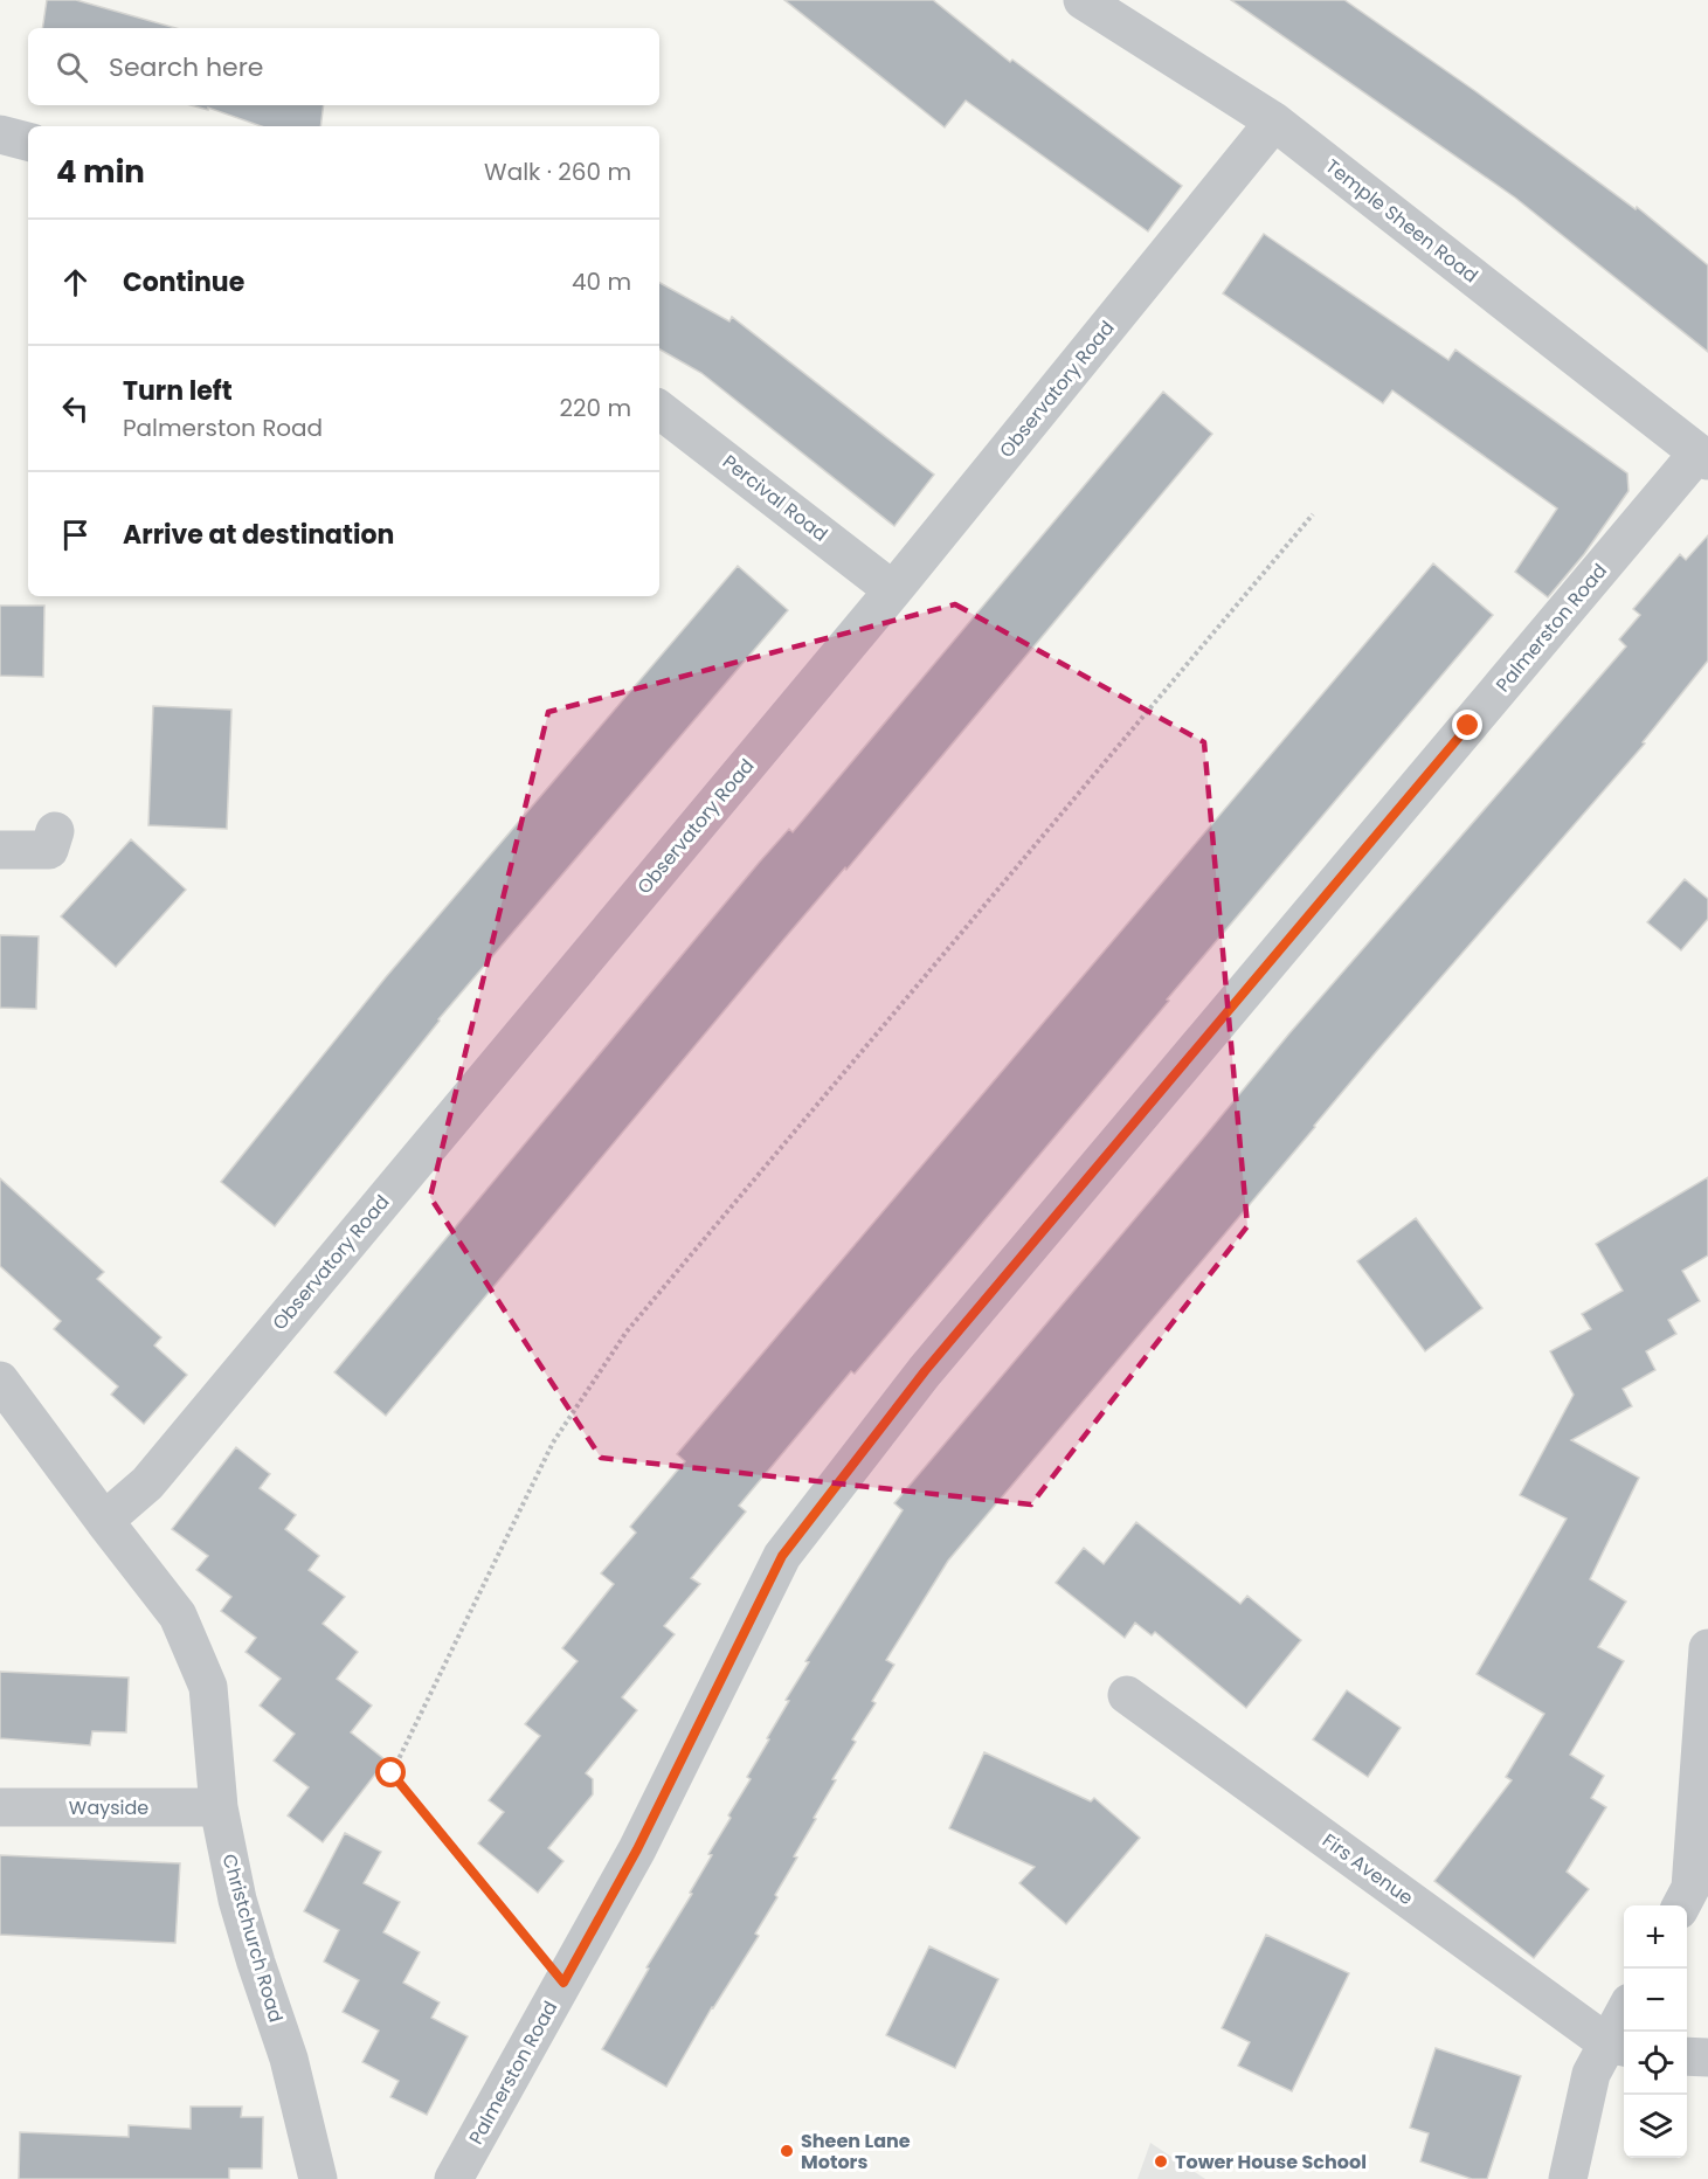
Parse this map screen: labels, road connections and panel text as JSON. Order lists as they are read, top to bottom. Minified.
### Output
{"streets":{"street":["Temple Sheen Road","Observatory Road","Percival Road","Palmerston Road","Wayside","Firs Avenue","Christchurch Road"]},"crossings":[["Temple Sheen Road","Observatory Road"],["Temple Sheen Road","Palmerston Road"],["Observatory Road","Percival Road"],["Observatory Road","Christchurch Road"],["Wayside","Christchurch Road"]],"places":["Sheen Lane Motors","Tower House School"],"page":{"search":"Search here","heading":["4 min","Walk · 260 m"],"list":[["Continue","40 m"],["Turn left","Palmerston Road","220 m"],"Arrive at destination"],"map_buttons":["+","−"]}}
